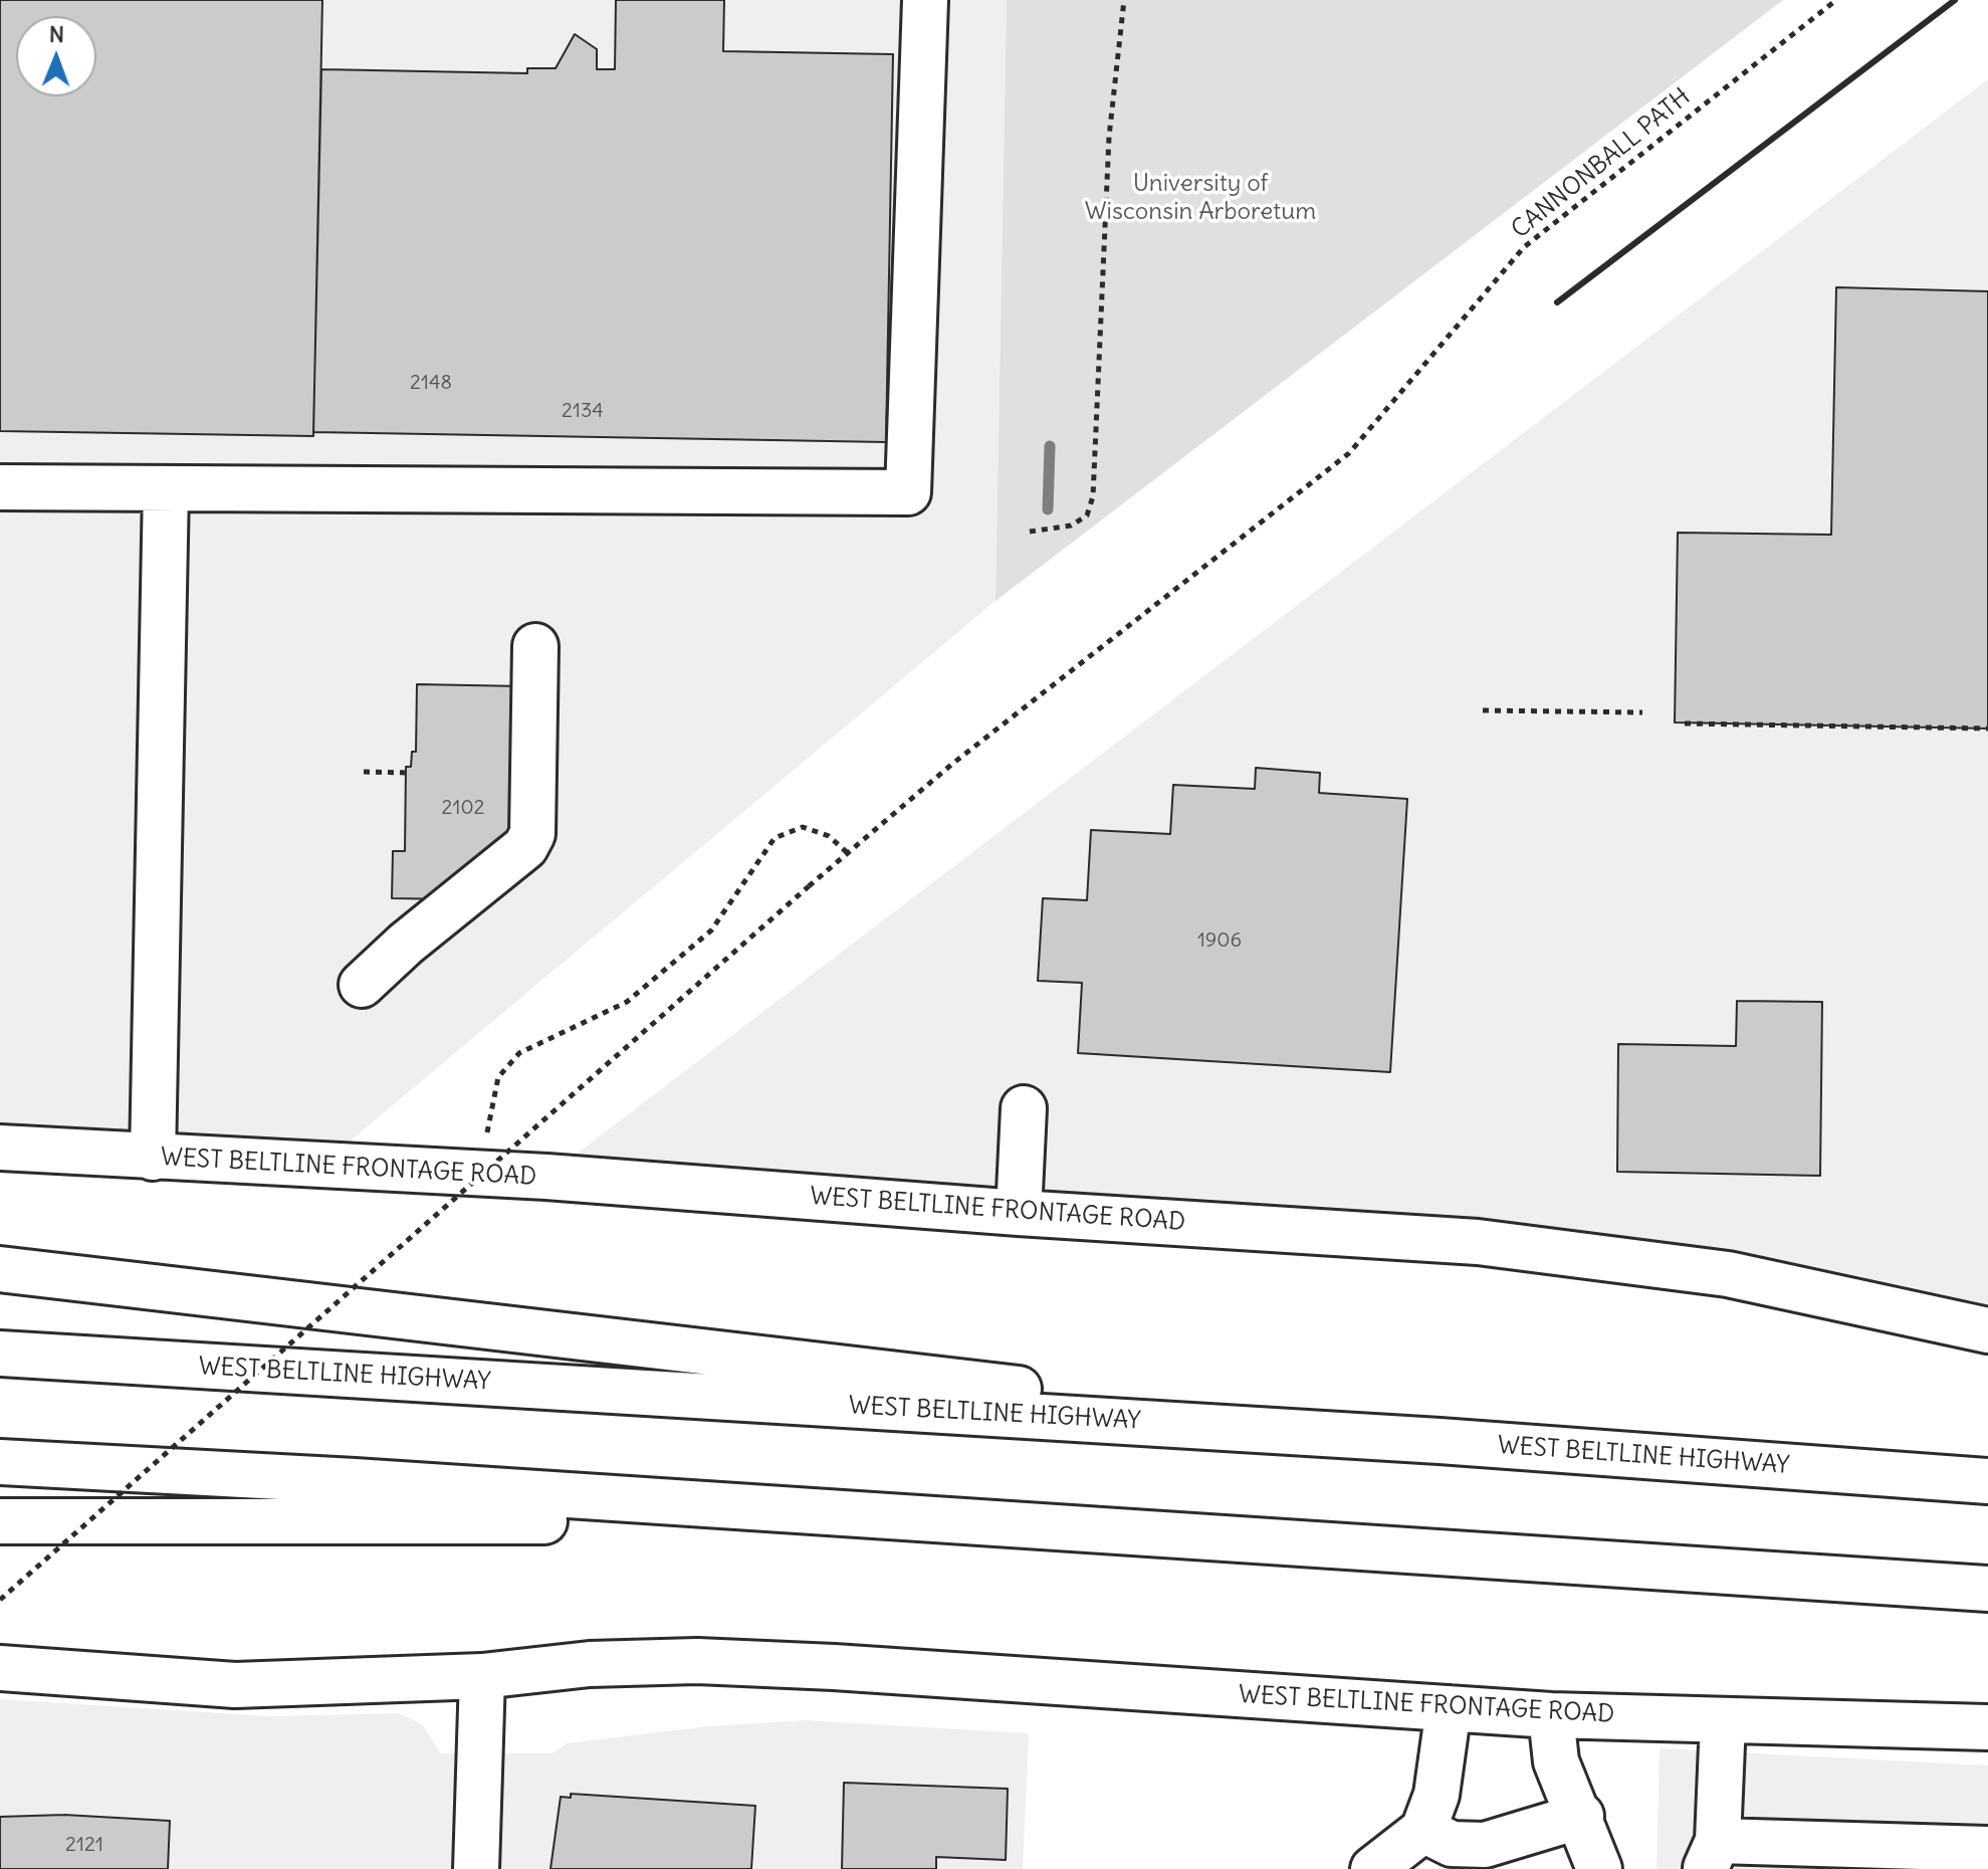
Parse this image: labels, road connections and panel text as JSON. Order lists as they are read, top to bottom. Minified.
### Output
{"streets":{"main road":["WEST BELTLINE FRONTAGE ROAD","WEST BELTLINE HIGHWAY"],"path":["CANNONBALL PATH"]},"parks":["University of Wisconsin Arboretum"],"house_numbers":["2148","2134","2102","1906","2121"],"north":"top"}
